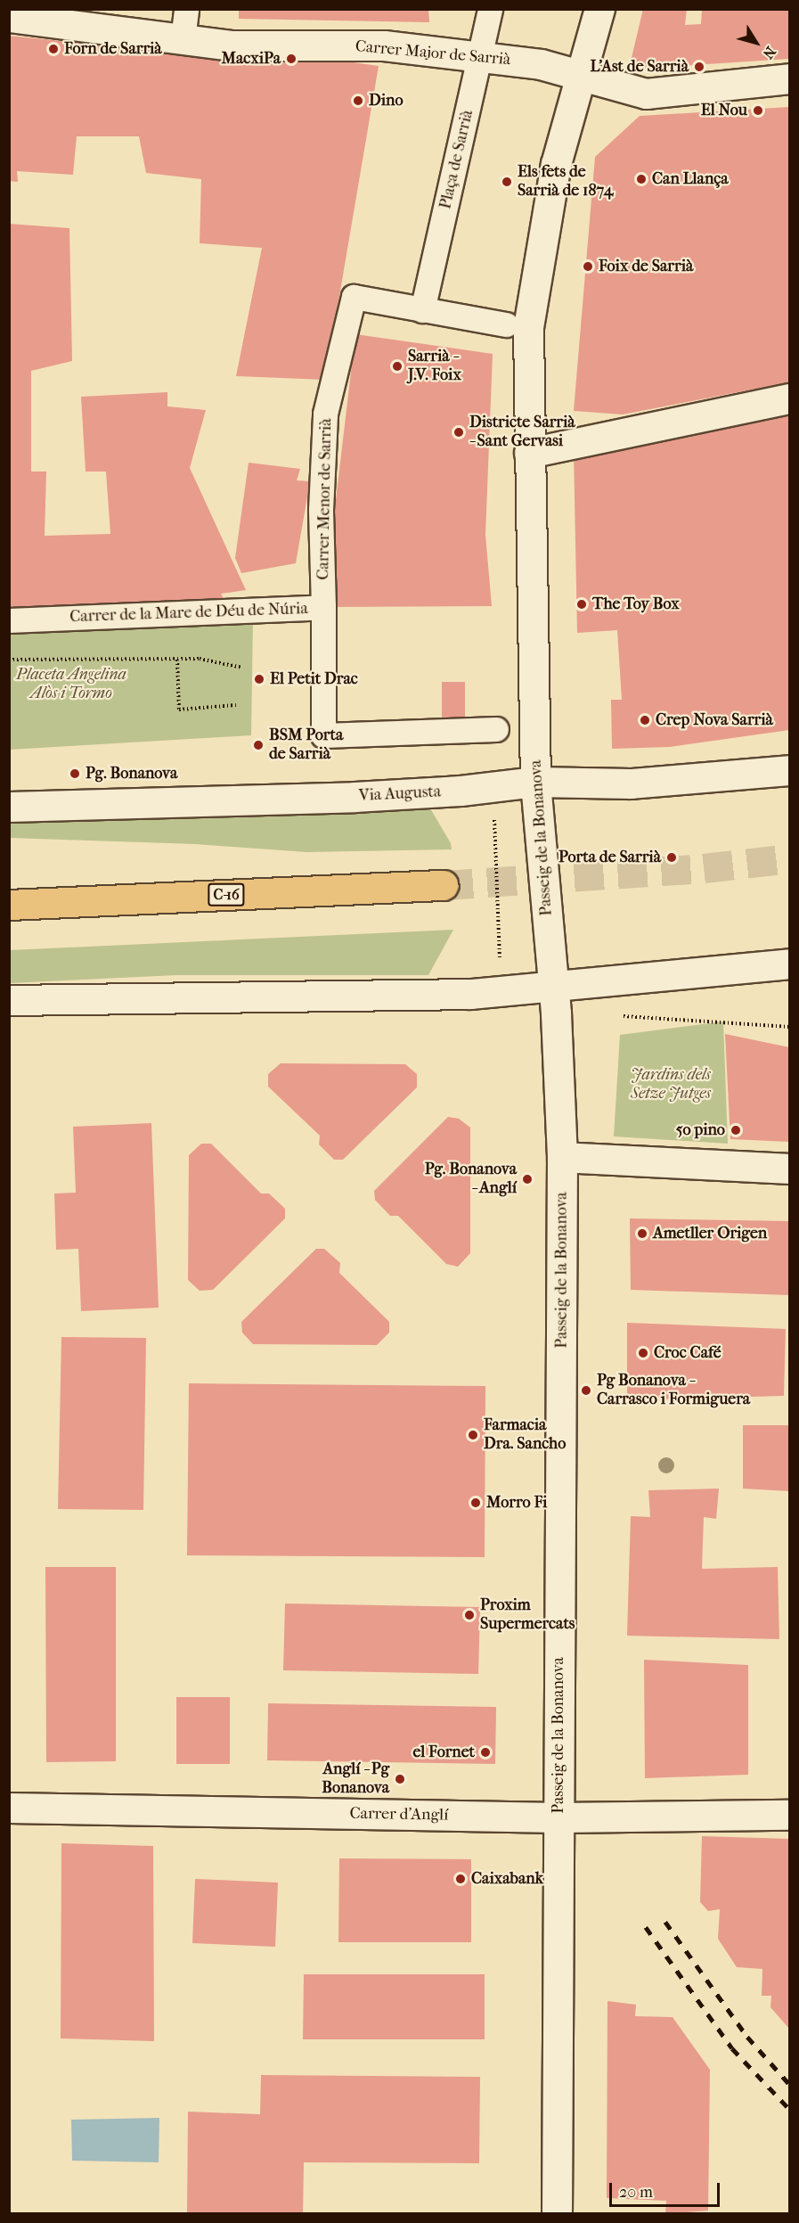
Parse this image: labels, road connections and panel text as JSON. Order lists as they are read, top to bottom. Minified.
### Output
{"streets":{"highway":["C-16"],"street":["Carrer Major de Sarrià","Plaça de Sarrià","Carrer Menor de Sarrià","Carrer de la Mare de Déu de Núria","Via Augusta","Passeig de la Bonanova","Carrer d'Anglí"]},"crossings":[["Carrer Major de Sarrià","Plaça de Sarrià"],["Plaça de Sarrià","Carrer Menor de Sarrià"],["Carrer Menor de Sarrià","Carrer de la Mare de Déu de Núria"],["Via Augusta","Passeig de la Bonanova"],["Passeig de la Bonanova","Carrer d'Anglí"]],"parks":["Placeta Angelina Alòs i Tormo","Jardins dels Setze Jutges"],"places":["Forn de Sarrià","MacxiPa","L'Ast de Sarrià","Dino","El Nou","Can Llança","Els fets de Sarrià de 1874","Foix de Sarrià","Sarrià - J.V. Foix","Districte Sarrià - Sant Gervasi","The Toy Box","El Petit Drac","Crep Nova Sarrià","BSM Porta de Sarrià","Pg. Bonanova","Porta de Sarrià","5o pino","Pg. Bonanova - Anglí","Ametller Origen","Croc Café","Pg Bonanova - Carrasco i Formiguera","Farmacia Dra. Sancho","Morro Fi","Proxim Supermercats","el Fornet","Anglí - Pg Bonanova","Caixabank"],"scale_bar":"20 m","north":"bottom right"}
